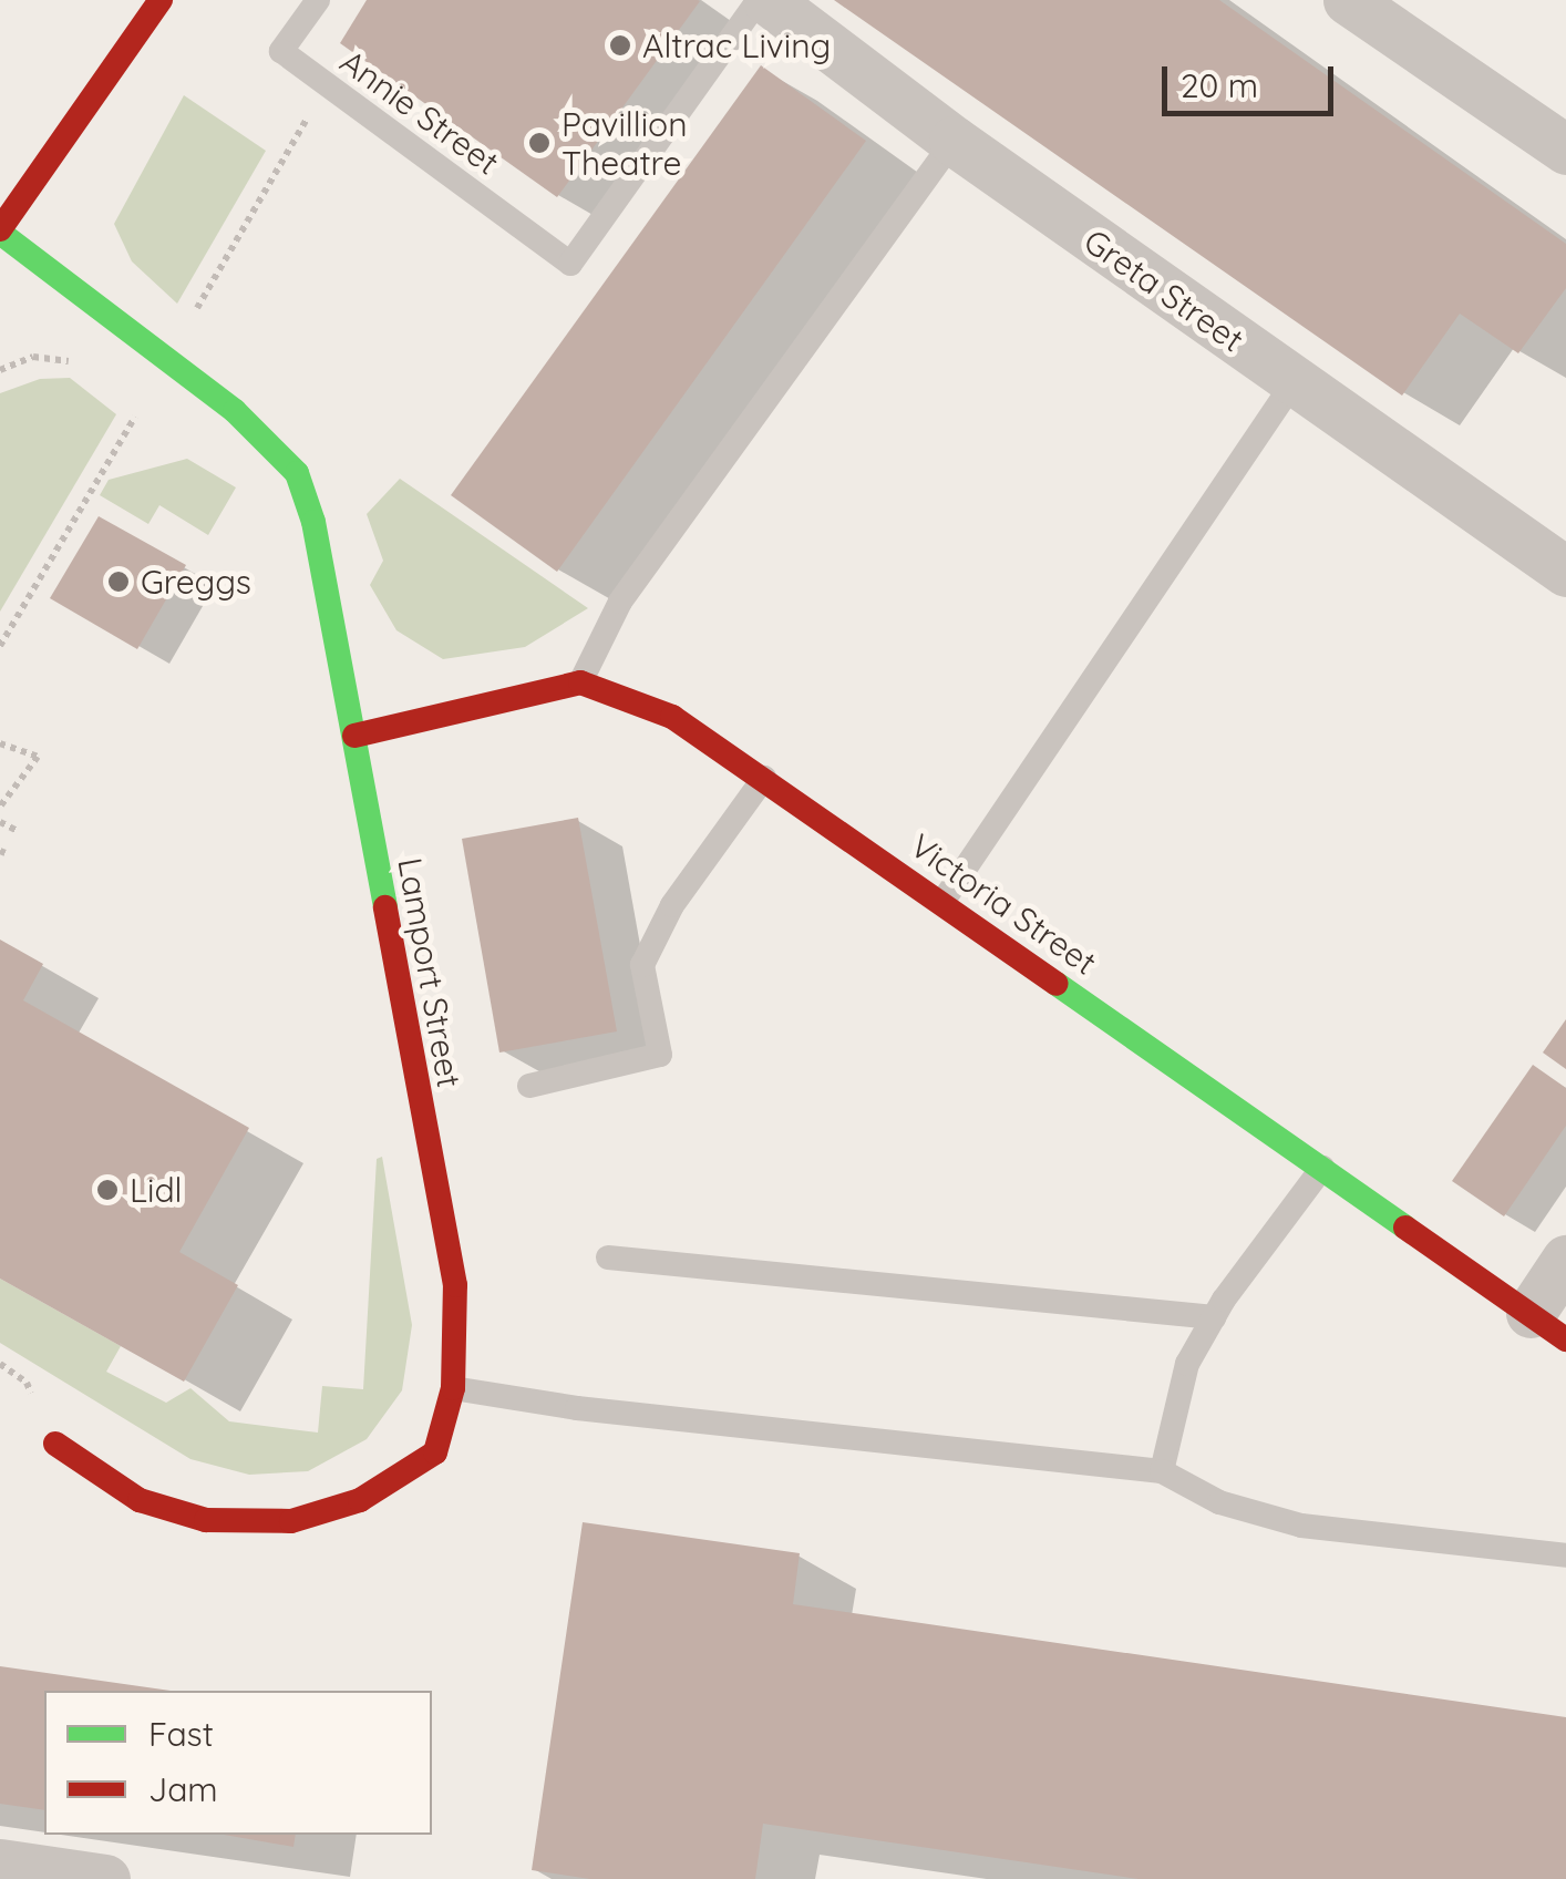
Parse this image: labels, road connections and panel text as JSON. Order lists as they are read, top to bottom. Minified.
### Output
{"streets":{"street":["Greta Street","Victoria Street","Lamport Street"],"lane":["Annie Street"]},"crossings":[["Annie Street","Greta Street"]],"places":["Altrac Living","Pavillion Theatre","Greggs","Lidl"],"legend":["Fast","Jam"],"scale_bar":"20 m"}
